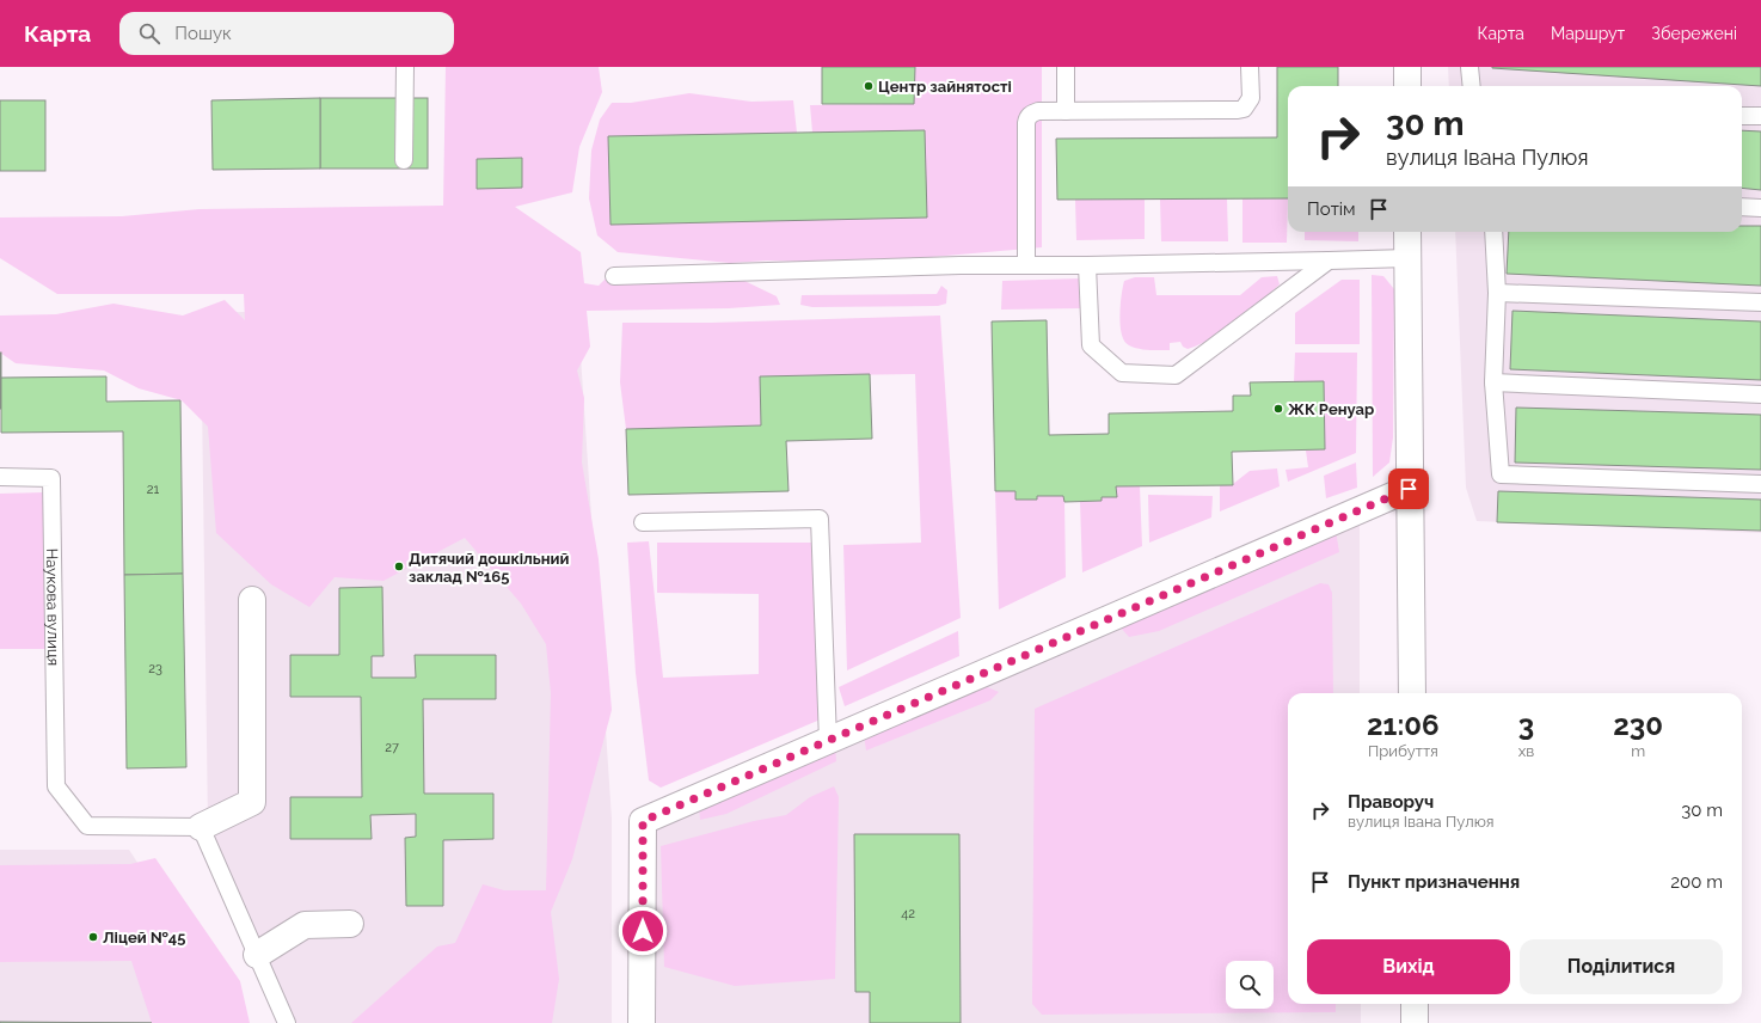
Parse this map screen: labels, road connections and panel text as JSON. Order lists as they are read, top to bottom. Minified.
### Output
{"streets":{"lane":["Наукова вулиця"]},"places":["Центр зайнятості","ЖК Ренуар","Дитячий дошкільний заклад №165","Ліцей №45"],"house_numbers":["21","23","27","42"],"page":{"header":"Карта","search":"Пошук","nav":["Карта","Маршрут","Збережені"],"turn":["30 m","вулиця Івана Пулюя"],"then":"Потім","eta":["21:06","Прибуття","3","хв","230","m"],"list":[{"name":"Праворуч","note":"вулиця Івана Пулюя","value":"30 m"},{"name":"Пункт призначення","value":"200 m"}],"buttons":["Вихід","Поділитися"]}}
